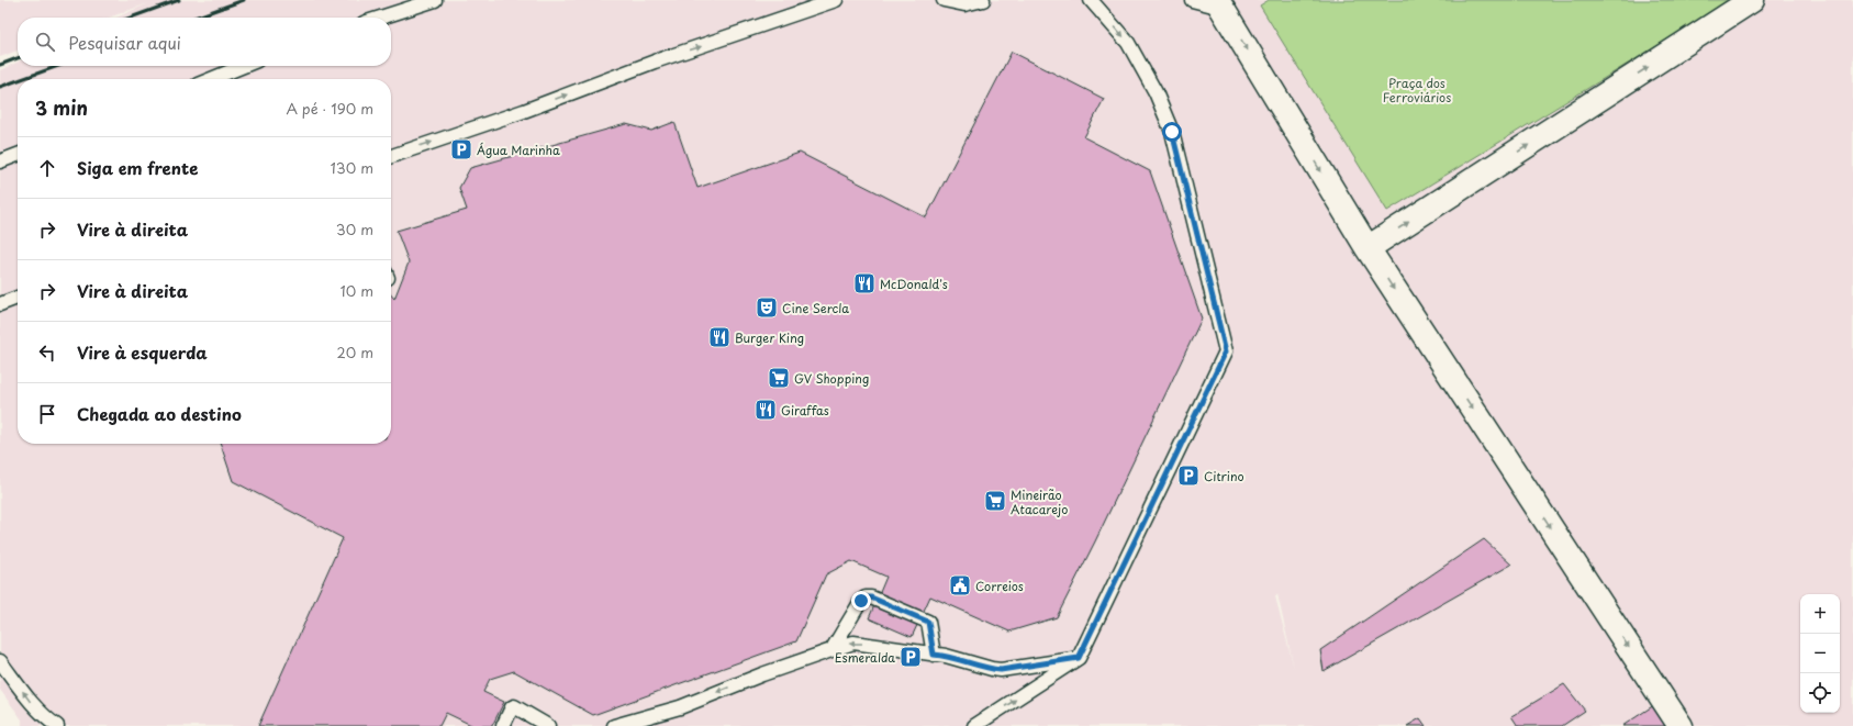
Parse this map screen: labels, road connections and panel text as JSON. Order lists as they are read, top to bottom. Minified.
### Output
{"parks":["Praça dos Ferroviários"],"places":{"parking":["Água Marinha","Citrino","Esmeralda"],"restaurant":["McDonald's","Burger King","Giraffas"],"theatre":["Cine Sercla"],"supermarket":["GV Shopping","Mineirão Atacarejo"],"public building":["Correios"]},"page":{"search":"Pesquisar aqui","heading":["3 min","A pé · 190 m"],"list":[["Siga em frente","130 m"],["Vire à direita","30 m"],["Vire à direita","10 m"],["Vire à esquerda","20 m"],"Chegada ao destino"],"map_buttons":["+","−"]}}
